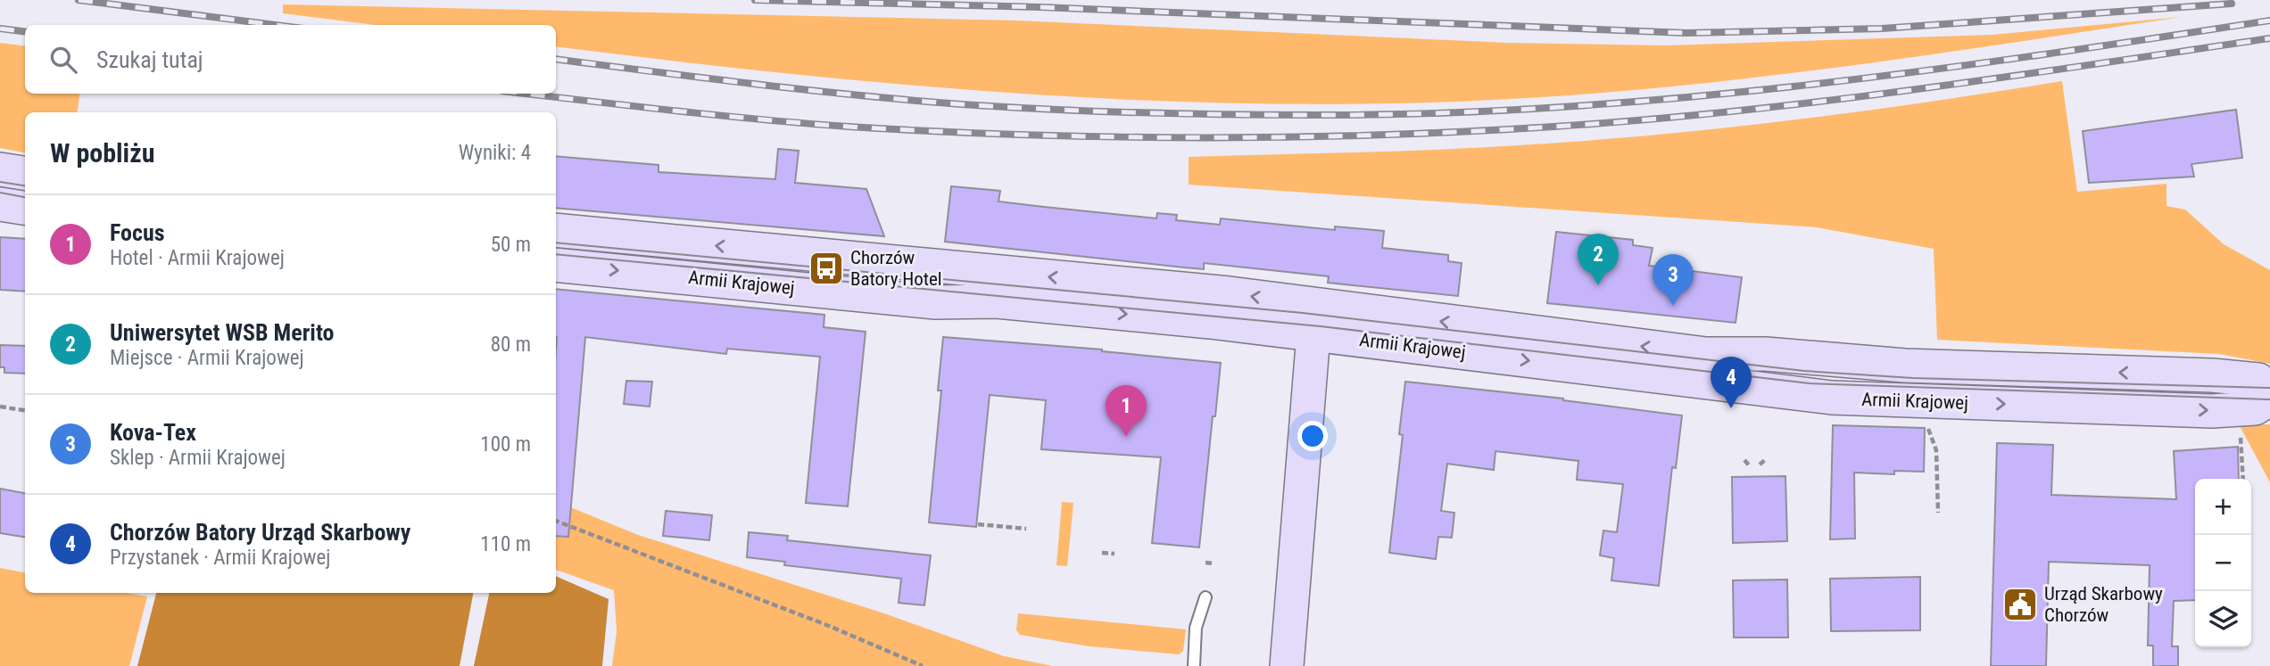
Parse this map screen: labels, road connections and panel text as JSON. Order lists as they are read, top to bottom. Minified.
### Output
{"streets":{"street":["Armii Krajowej"]},"places":{"bus stop":["Chorzów Batory Hotel"],"public building":["Urząd Skarbowy Chorzów"]},"page":{"search":"Szukaj tutaj","heading":["W pobliżu","Wyniki: 4"],"list":[{"mark":"1","name":"Focus","note":"Hotel · Armii Krajowej","value":"50 m"},{"mark":"2","name":"Uniwersytet WSB Merito","note":"Miejsce · Armii Krajowej","value":"80 m"},{"mark":"3","name":"Kova-Tex","note":"Sklep · Armii Krajowej","value":"100 m"},{"mark":"4","name":"Chorzów Batory Urząd Skarbowy","note":"Przystanek · Armii Krajowej","value":"110 m"}],"pins":["2","3","4","1"],"map_buttons":["+","−"]}}
